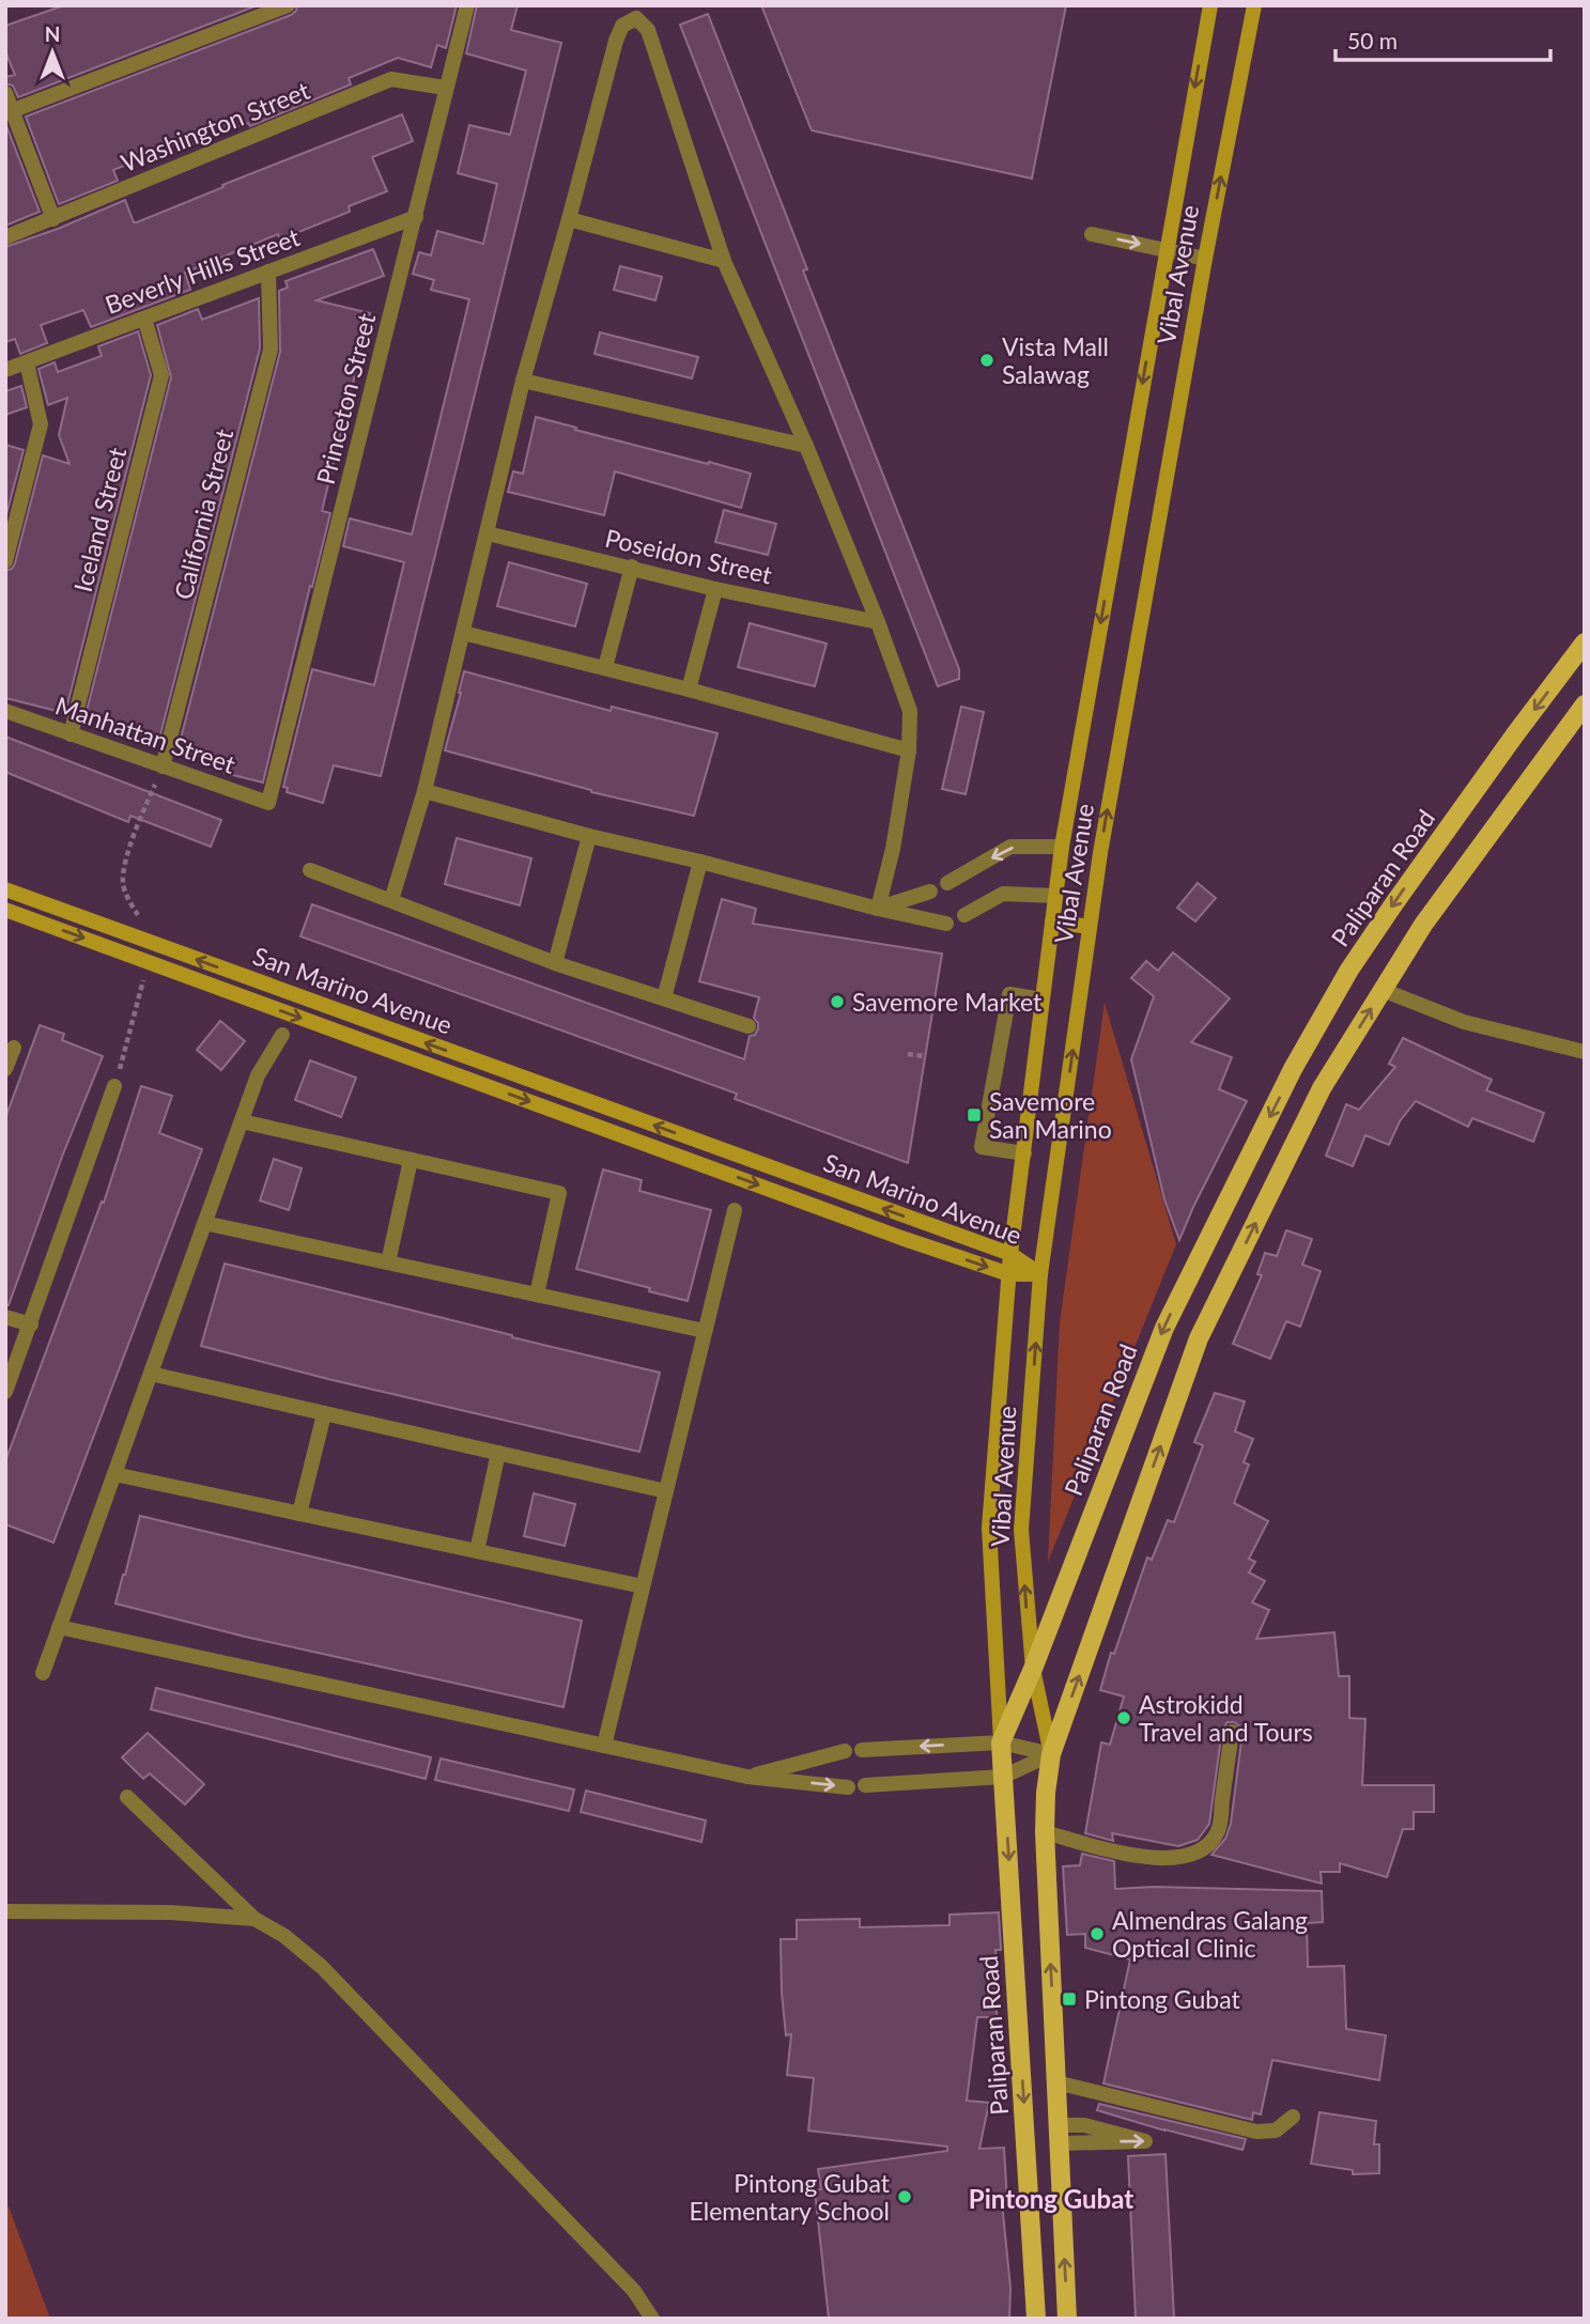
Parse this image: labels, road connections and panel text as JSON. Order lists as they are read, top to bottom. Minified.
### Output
{"streets":{"main road":["Vibal Avenue","Paliparan Road","San Marino Avenue"],"street":["Washington Street","Beverly Hills Street","Princeton Street","California Street","Iceland Street","Poseidon Street","Manhattan Street"]},"crossings":[["Washington Street","Princeton Street"],["Beverly Hills Street","Princeton Street"],["Beverly Hills Street","California Street"],["Beverly Hills Street","Iceland Street"],["Vibal Avenue","Paliparan Road"],["Vibal Avenue","San Marino Avenue"],["Princeton Street","Manhattan Street"],["California Street","Manhattan Street"],["Iceland Street","Manhattan Street"]],"districts":["Pintong Gubat"],"places":{"other":["Vista Mall Salawag","Savemore Market","Astrokidd Travel and Tours","Almendras Galang Optical Clinic","Pintong Gubat Elementary School"],"transit":["Savemore San Marino","Pintong Gubat"]},"scale_bar":"50 m","north":"top"}
